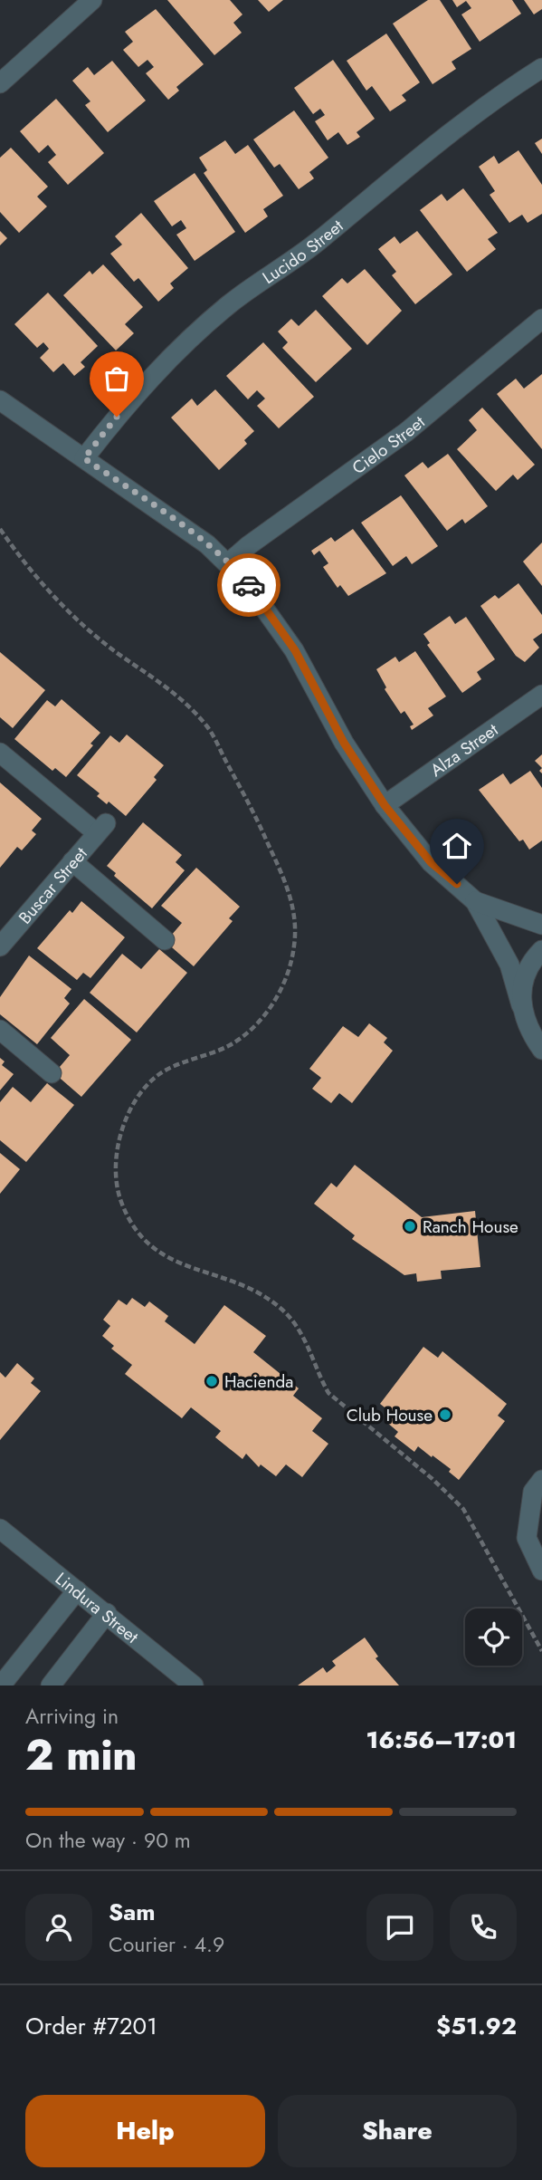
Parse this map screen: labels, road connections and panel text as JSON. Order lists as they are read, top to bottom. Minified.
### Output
{"streets":{"street":["Lucido Street","Cielo Street","Alza Street","Buscar Street","Lindura Street"]},"places":["Ranch House","Hacienda","Club House"],"page":{"heading":["2 min","Arriving in","16:56–17:01"],"panel":["Sam","Courier · 4.9","Order #7201","$51.92"],"bar":"On the way · 90 m","buttons":["Help","Share"]}}
